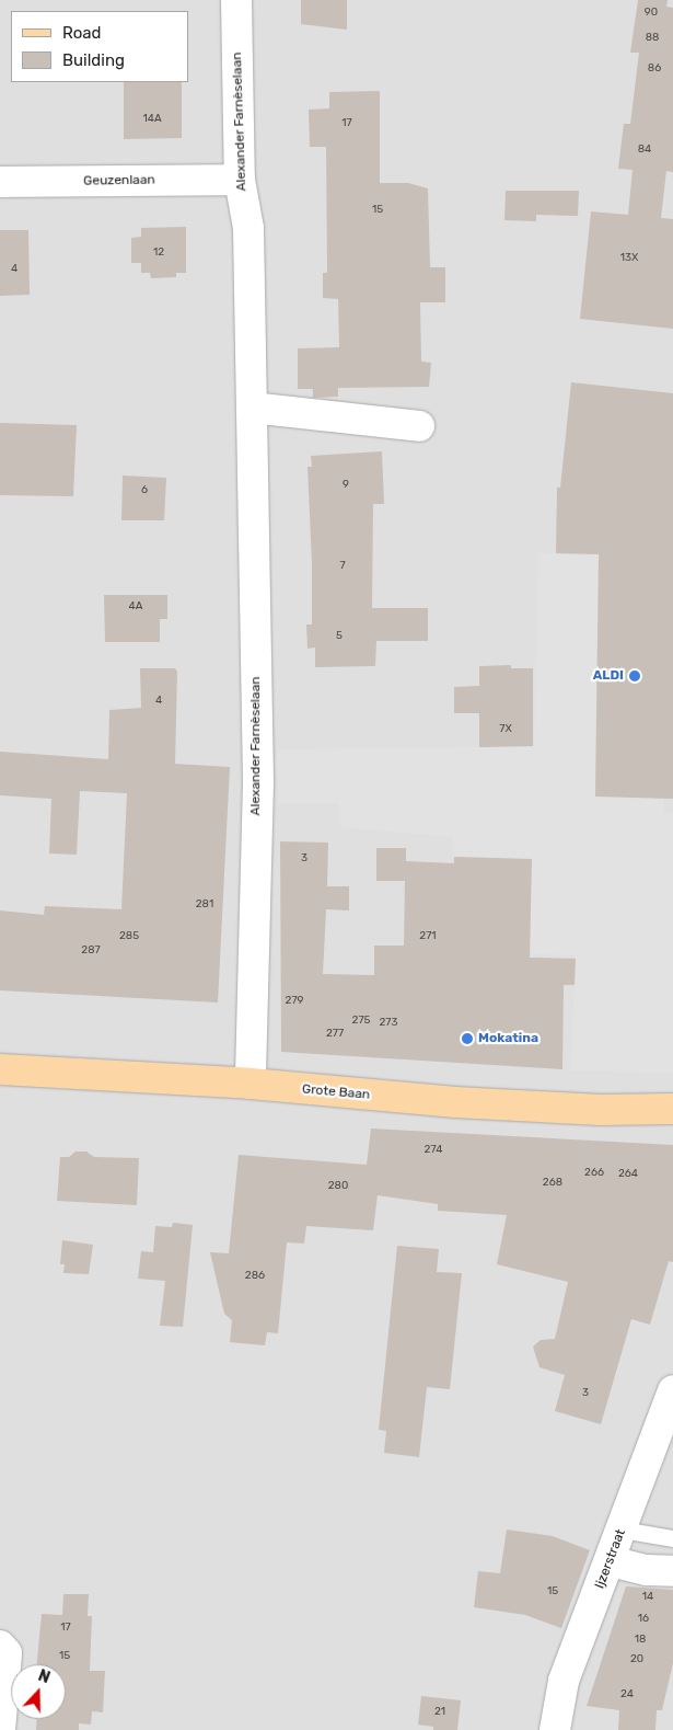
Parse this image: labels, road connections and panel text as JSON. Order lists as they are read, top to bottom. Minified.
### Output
{"streets":{"main road":["Grote Baan"],"street":["Alexander Farnèselaan","Geuzenlaan","Ijzerstraat"]},"crossings":[["Alexander Farnèselaan","Geuzenlaan"],["Alexander Farnèselaan","Grote Baan"]],"places":["ALDI","Mokatina"],"house_numbers":["90","88","86","14A","17","84","15","12","13X","4","9","6","7","4A","5","4","7X","3","281","285","271","287","279","275","273","277","274","266","264","268","280","286","3","15","14","16","17","18","15","20","24","21"],"legend":["Road","Building"],"north":"top"}
